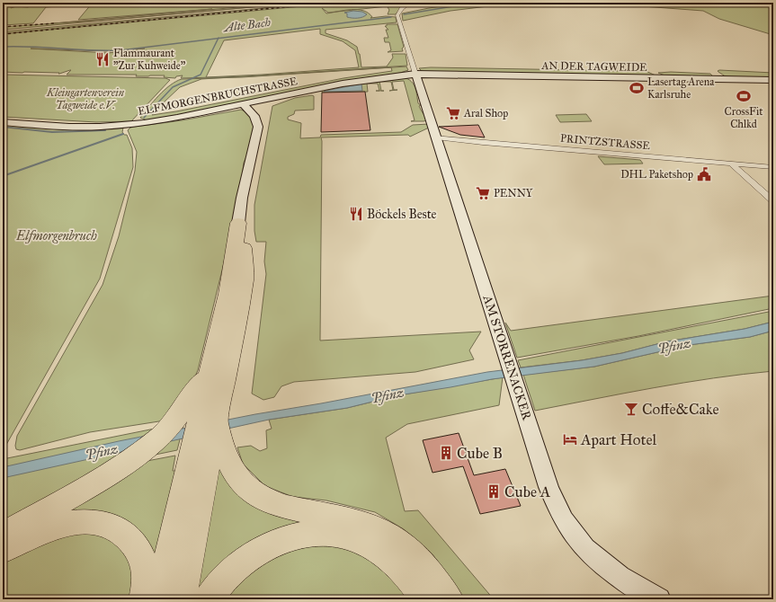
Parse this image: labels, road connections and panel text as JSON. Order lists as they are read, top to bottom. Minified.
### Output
{"streets":{"main road":["AN DER TAGWEIDE","ELFMORGENBRUCHSTRASSE","AM STORRENACKER"],"street":["PRINTZSTRASSE"]},"crossings":[["AN DER TAGWEIDE","ELFMORGENBRUCHSTRASSE"],["AN DER TAGWEIDE","AM STORRENACKER"],["ELFMORGENBRUCHSTRASSE","AM STORRENACKER"],["PRINTZSTRASSE","AM STORRENACKER"]],"water":["Alte Bach","Pfinz"],"parks":["Kleingartenverein Tagweide e.V.","Elfmorgenbruch"],"places":{"restaurant":["Flammaurant \"Zur Kuhweide\"","Böckels Beste"],"sports":["Lasertag Arena Karlsruhe","CrossFit Chlkd"],"supermarket":["Aral Shop","PENNY"],"public building":["DHL Paketshop"],"bar":["Coffe&Cake"],"hotel":["Apart Hotel"],"building":["Cube B","Cube A"]}}
